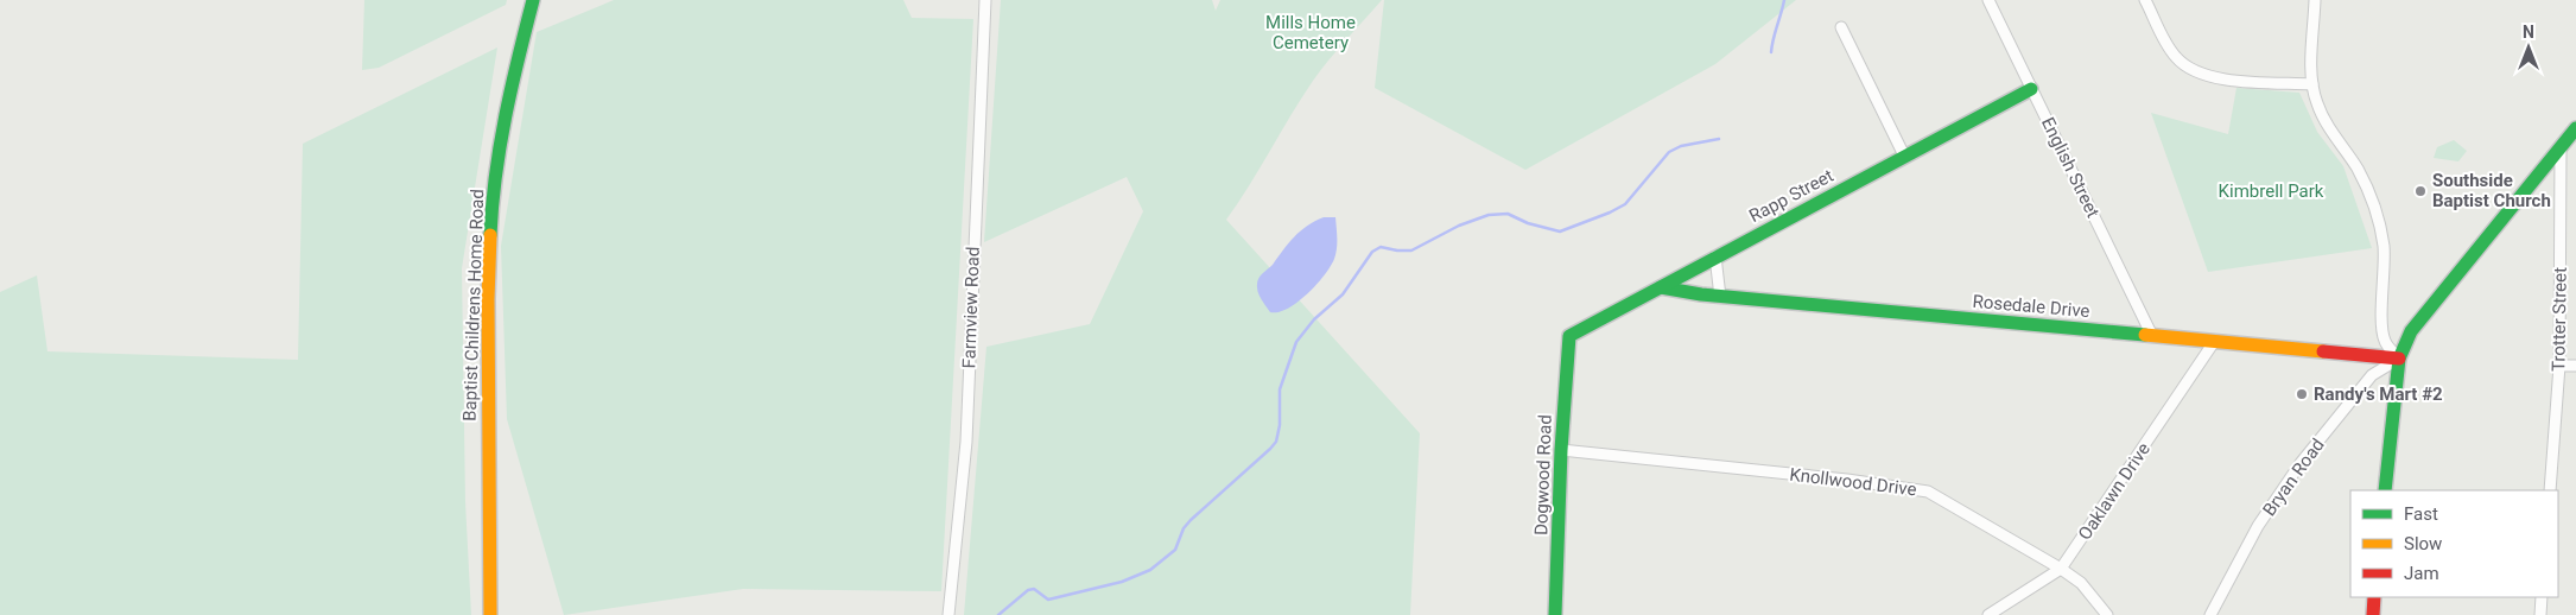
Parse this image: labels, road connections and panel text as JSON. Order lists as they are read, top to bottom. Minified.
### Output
{"streets":{"street":["English Street","Rapp Street","Baptist Childrens Home Road","Rosedale Drive","Farmview Road","Trotter Street","Dogwood Road","Bryan Road","Knollwood Drive","Oaklawn Drive"]},"crossings":[["English Street","Rapp Street"],["English Street","Rosedale Drive"],["Rapp Street","Rosedale Drive"],["Rapp Street","Dogwood Road"],["Rosedale Drive","Bryan Road"],["Rosedale Drive","Oaklawn Drive"],["Dogwood Road","Knollwood Drive"],["Knollwood Drive","Oaklawn Drive"]],"parks":["Mills Home Cemetery","Kimbrell Park"],"places":["Southside Baptist Church","Randy's Mart #2"],"legend":["Fast","Slow","Jam"],"north":"top"}
